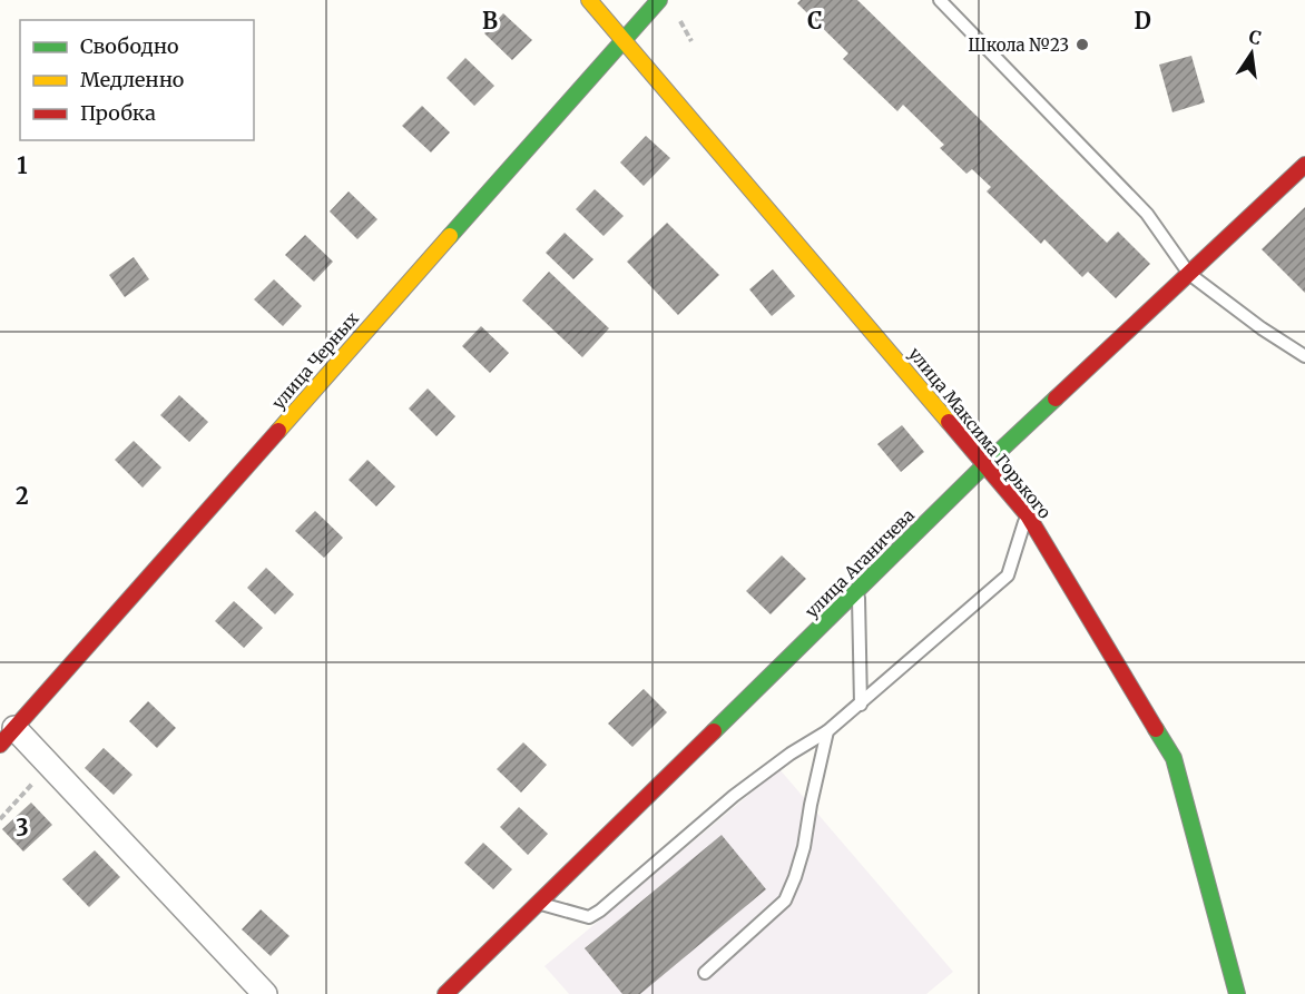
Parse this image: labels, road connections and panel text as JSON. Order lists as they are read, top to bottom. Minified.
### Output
{"streets":{"street":["улица Черных","улица Максима Горького","улица Аганичева"]},"crossings":[["улица Черных","улица Максима Горького"],["улица Максима Горького","улица Аганичева"]],"places":["Школа №23"],"legend":["Свободно","Медленно","Пробка"],"north":"top","grid":{"columns":["B","C","D"],"rows":["1","2","3"]}}
